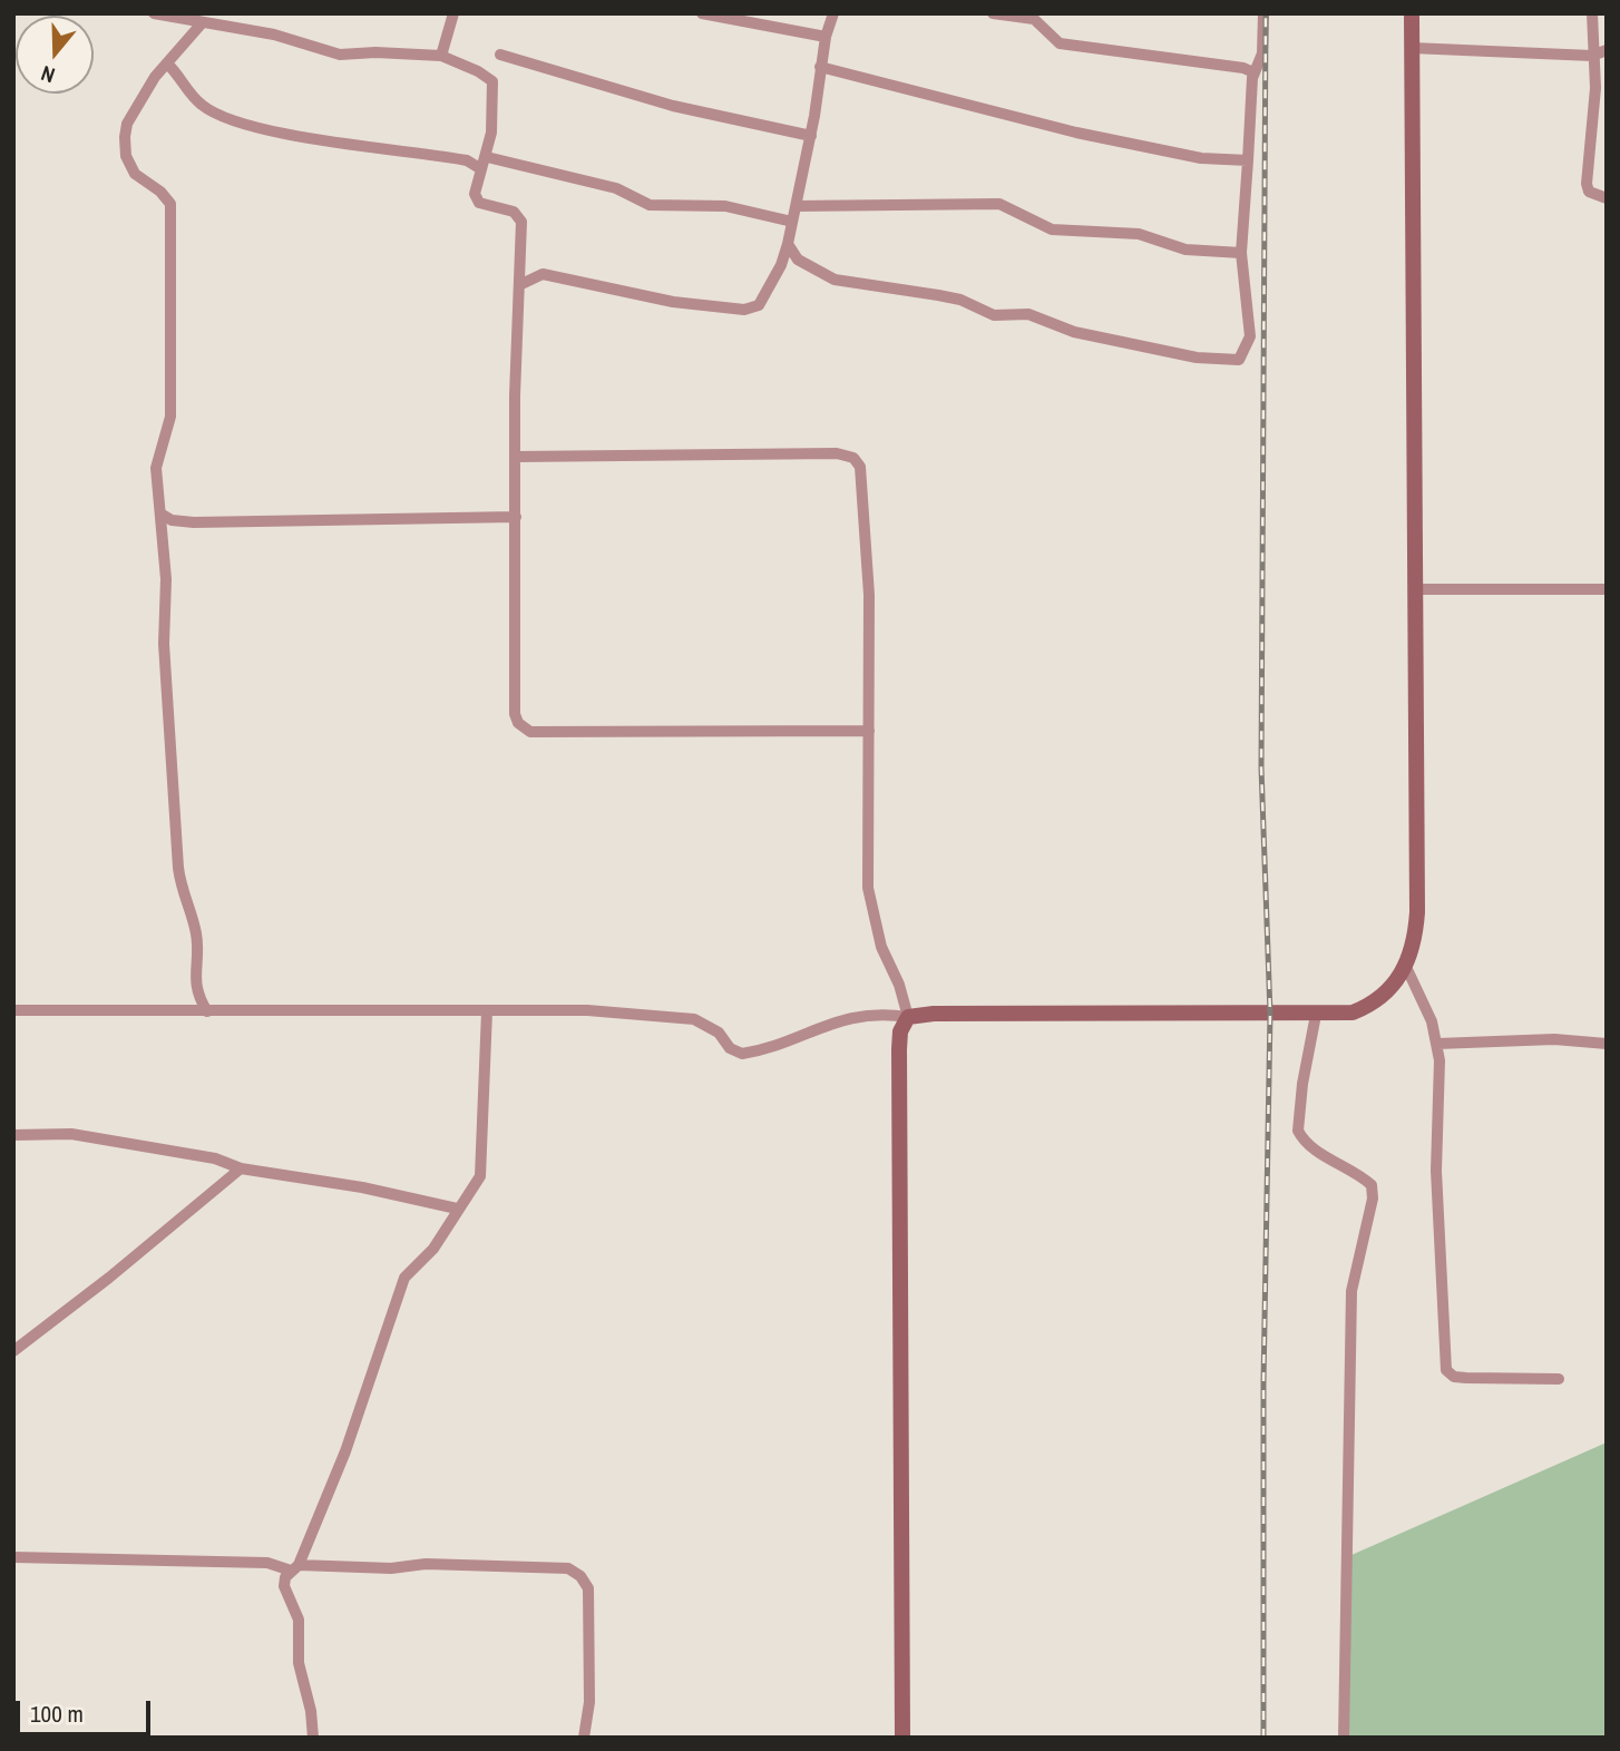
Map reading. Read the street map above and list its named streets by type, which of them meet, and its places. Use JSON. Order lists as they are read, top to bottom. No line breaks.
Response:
{"scale_bar":"100 m","north":"bottom"}
